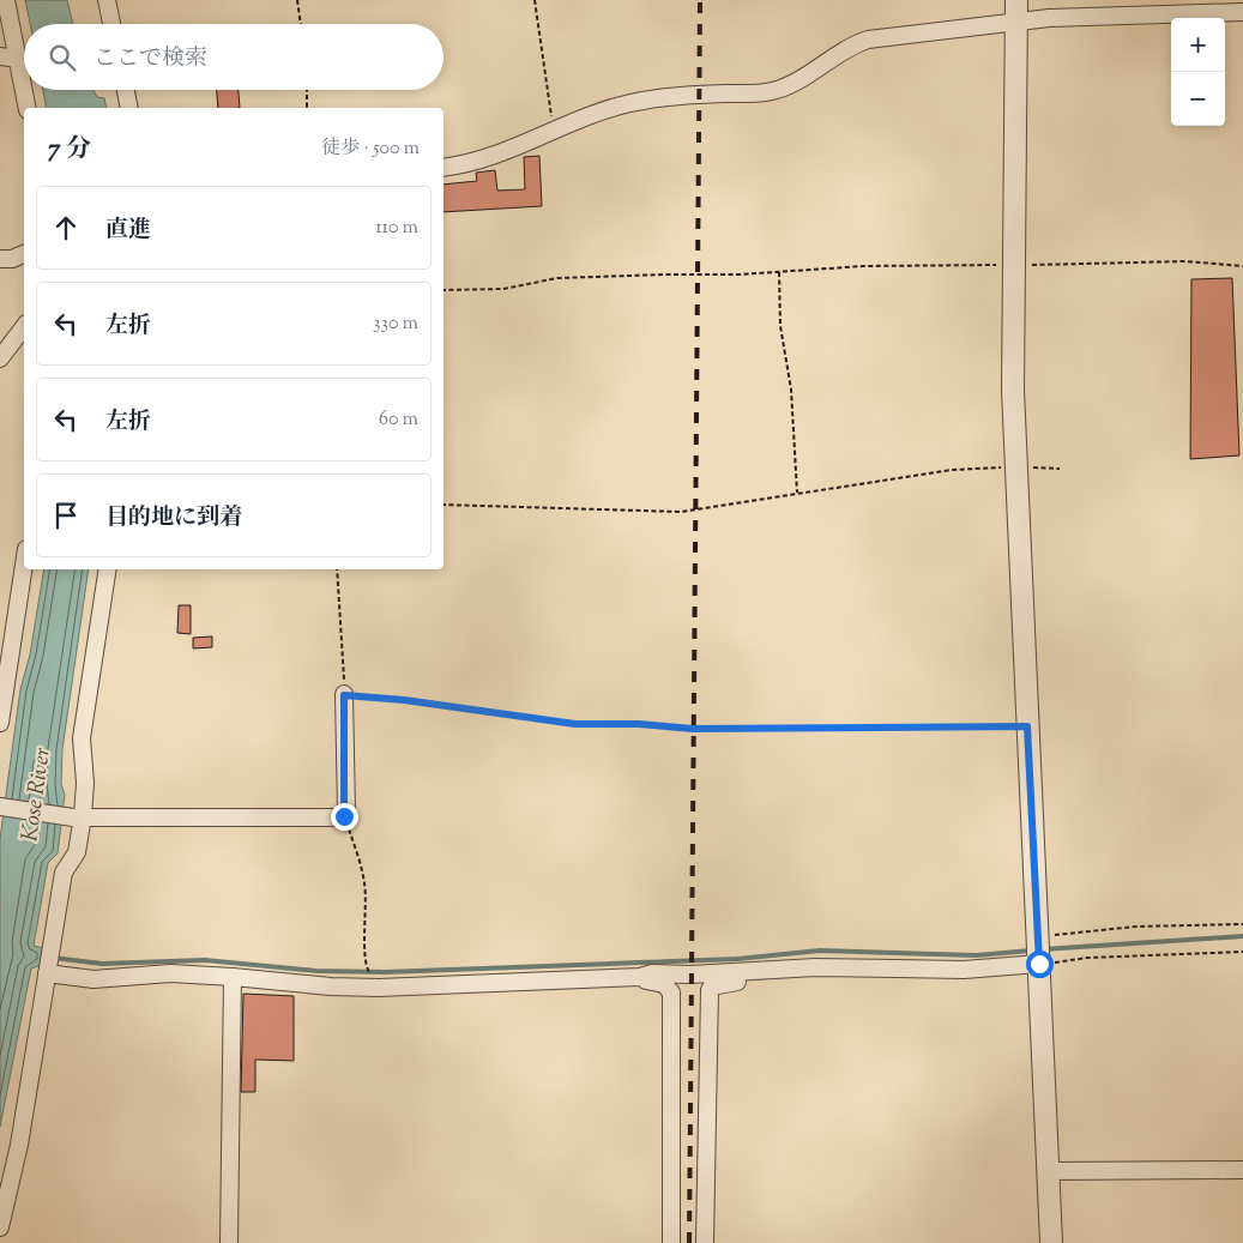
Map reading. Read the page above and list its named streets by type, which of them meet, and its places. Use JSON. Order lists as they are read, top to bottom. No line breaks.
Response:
{"water":["Kose River"],"page":{"map_buttons":["+","−"],"search":"ここで検索","heading":["7 分","徒歩 · 500 m"],"list":[["直進","110 m"],["左折","330 m"],["左折","60 m"],"目的地に到着"]}}
